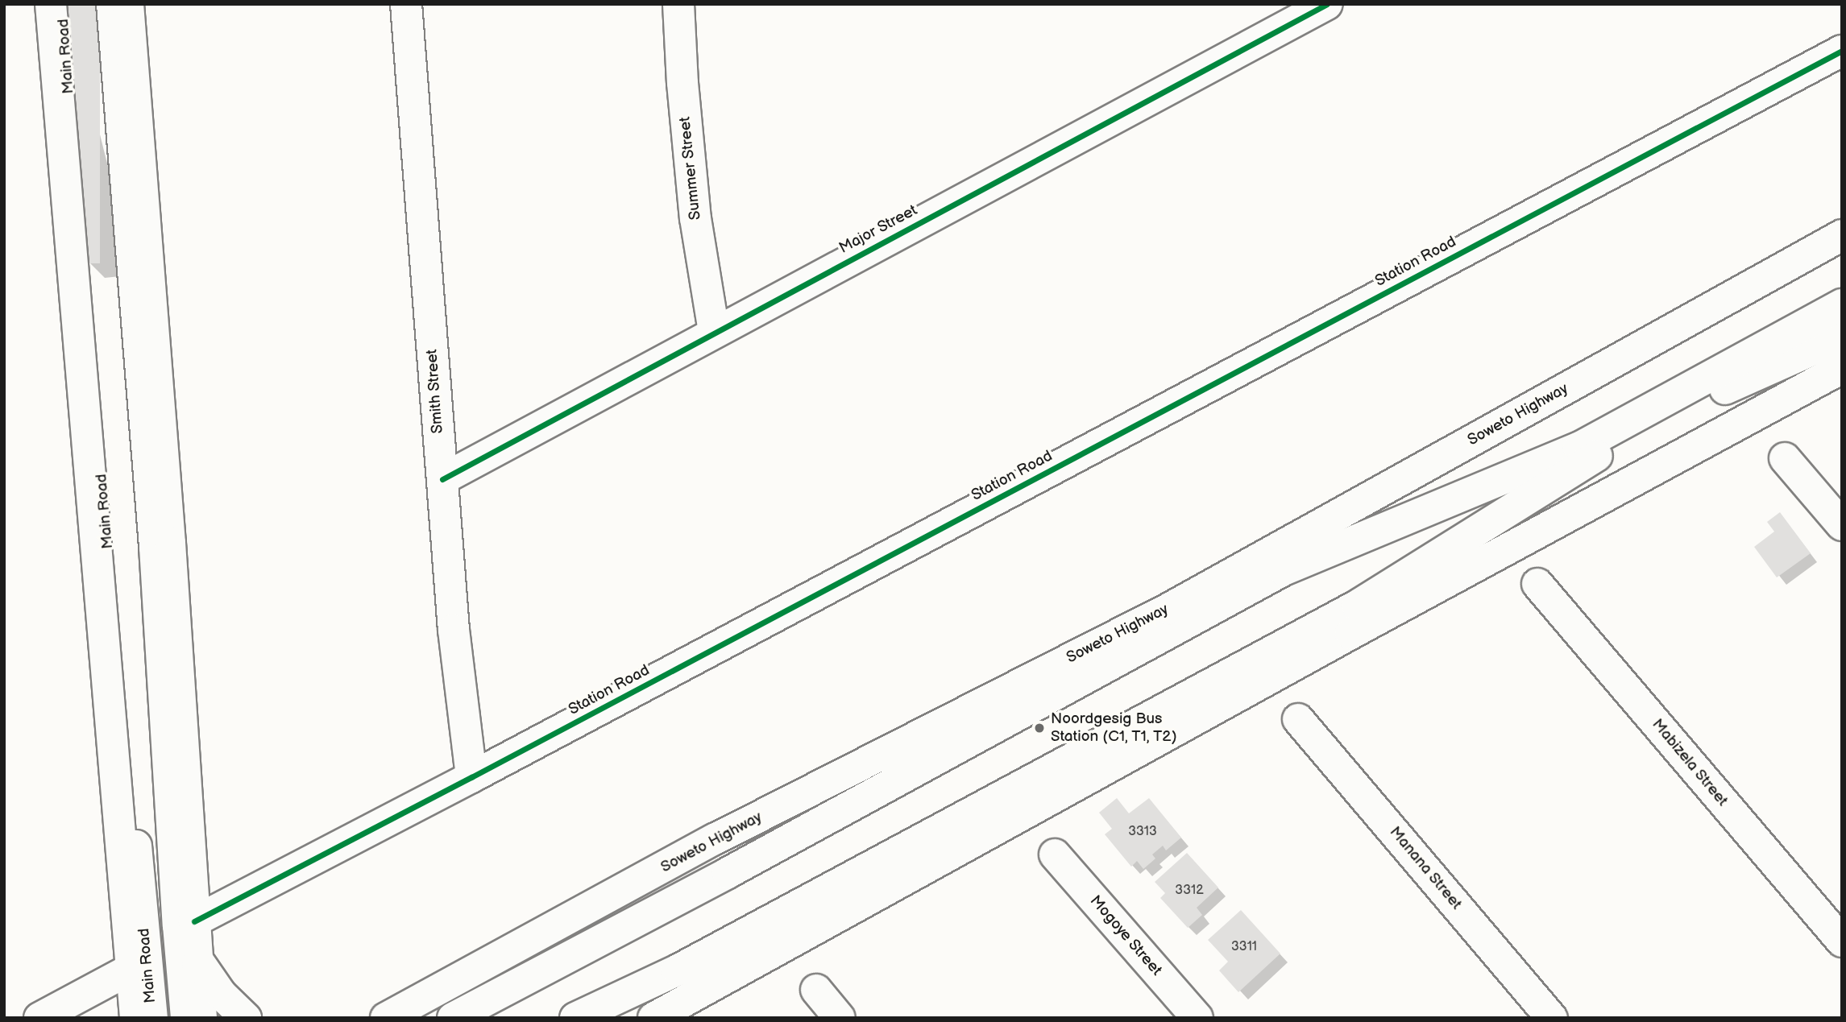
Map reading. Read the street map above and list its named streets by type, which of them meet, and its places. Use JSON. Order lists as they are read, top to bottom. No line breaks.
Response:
{"streets":{"street":["Main Road","Summer Street","Major Street","Station Road","Smith Street","Soweto Highway","Mabizela Street","Manana Street","Mogoye Street"]},"crossings":[["Summer Street","Major Street"],["Major Street","Smith Street"],["Station Road","Smith Street"]],"places":["Noordgesig Bus Station (C1, T1, T2)"],"house_numbers":["3313","3312","3311"]}
